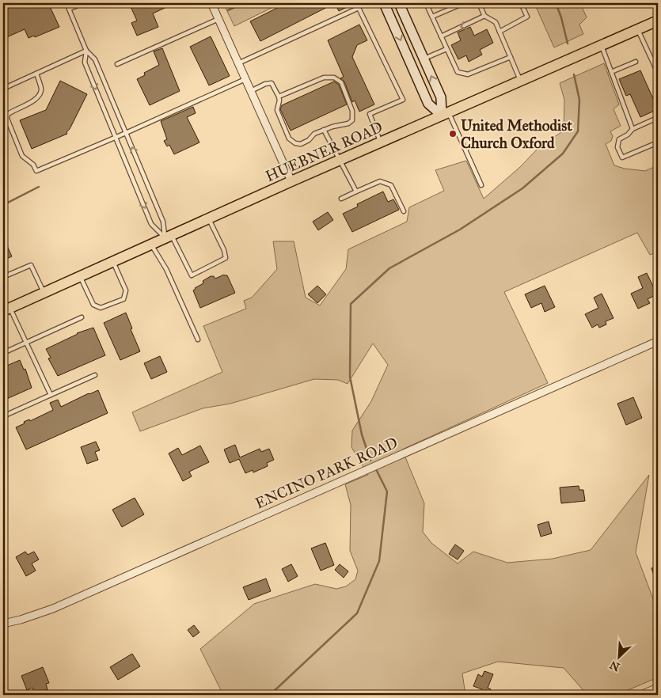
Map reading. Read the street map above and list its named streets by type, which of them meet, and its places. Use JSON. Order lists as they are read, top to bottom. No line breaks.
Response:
{"streets":{"main road":["HUEBNER ROAD"],"street":["ENCINO PARK ROAD"]},"places":["United Methodist Church Oxford"],"north":"bottom left"}
